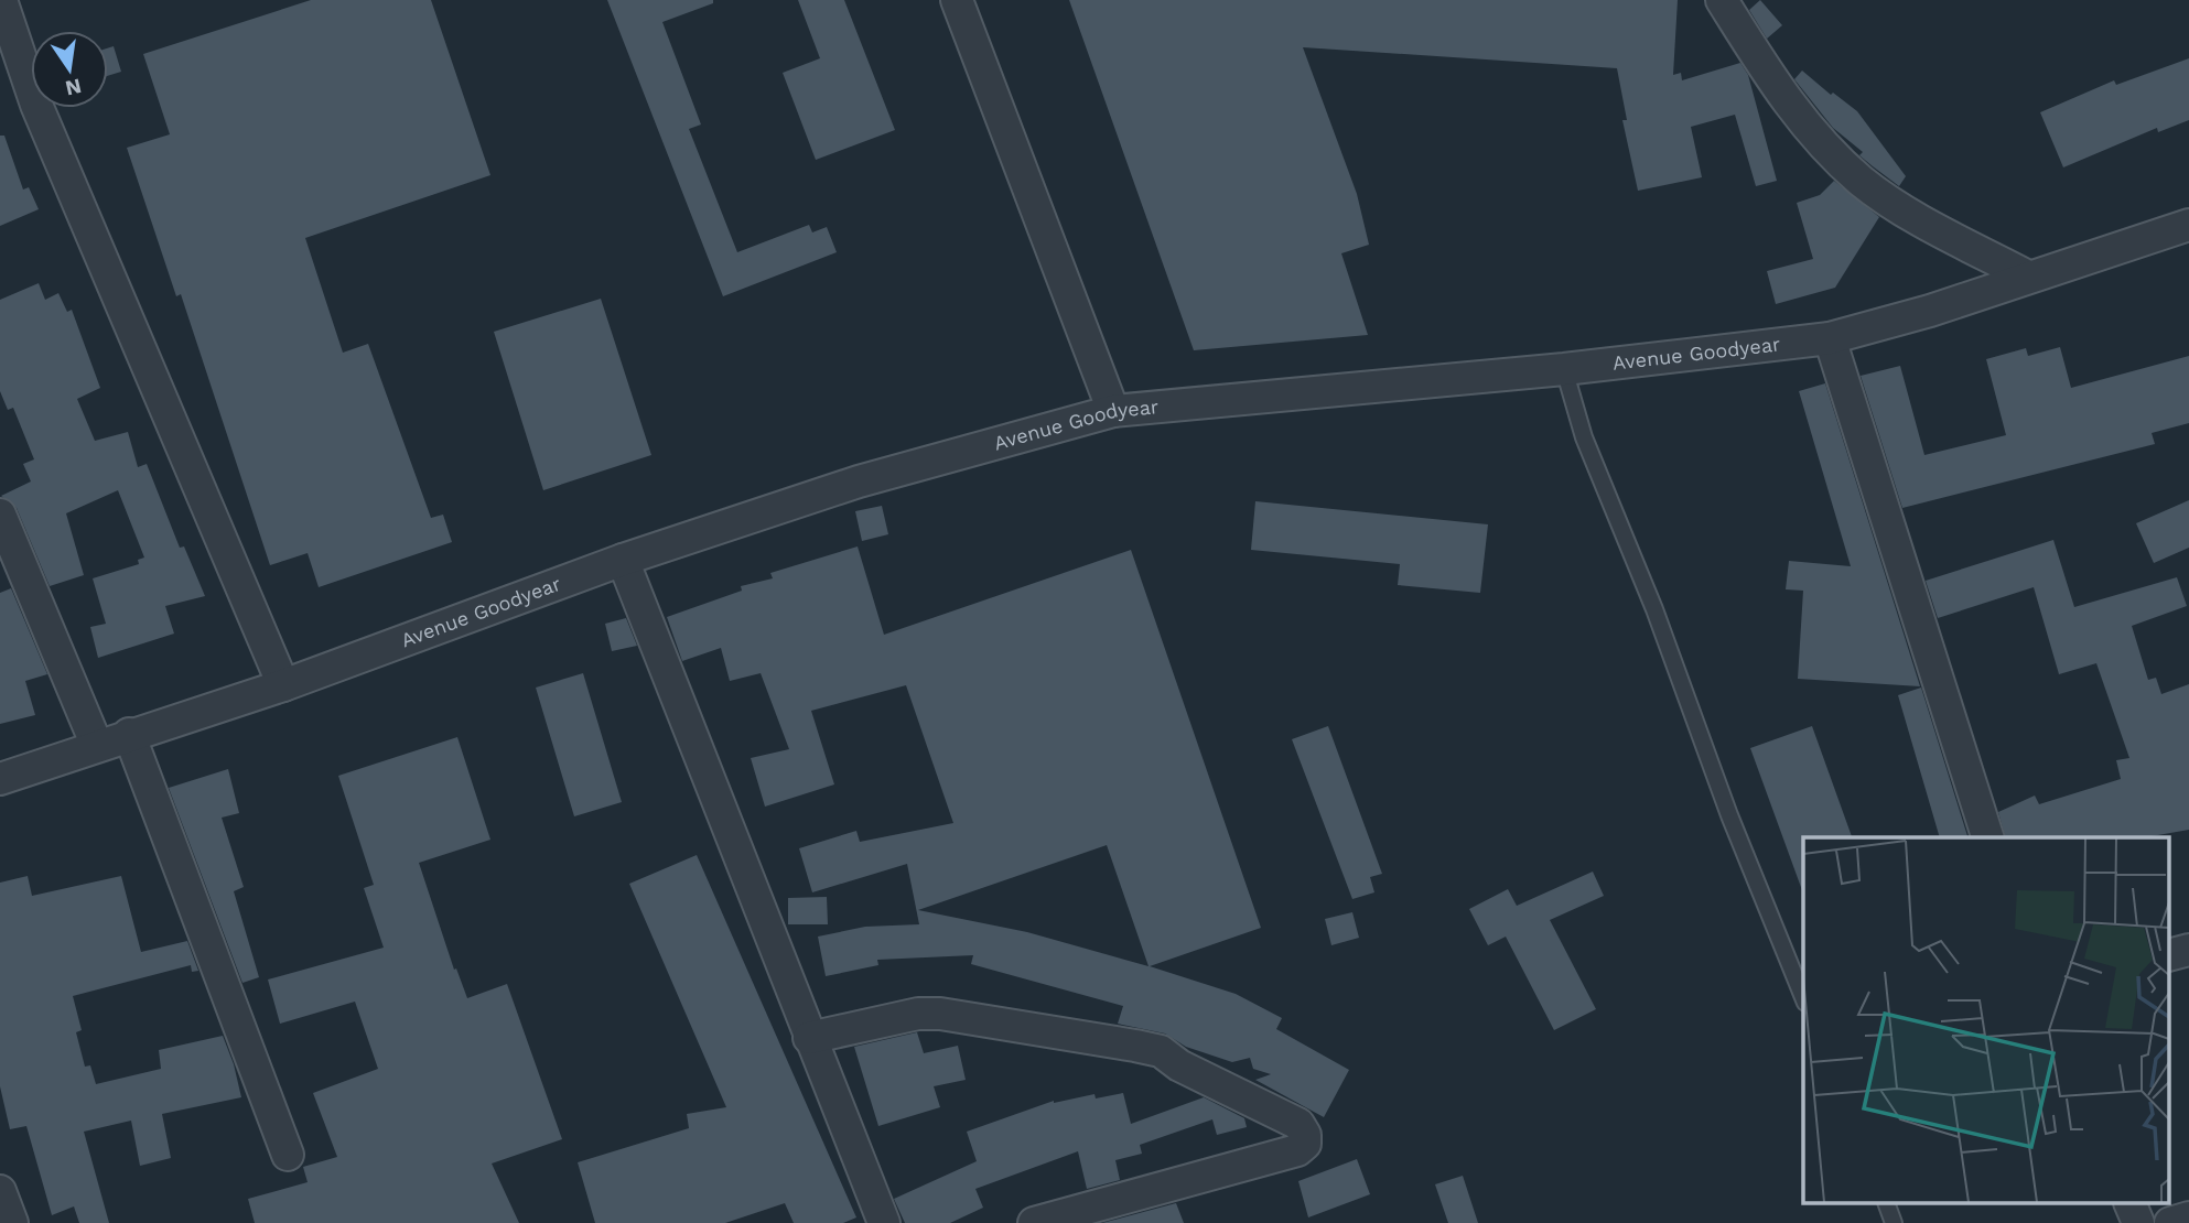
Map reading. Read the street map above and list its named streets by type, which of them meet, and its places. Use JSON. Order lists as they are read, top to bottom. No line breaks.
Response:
{"streets":{"street":["Avenue Goodyear"]},"north":"bottom"}
